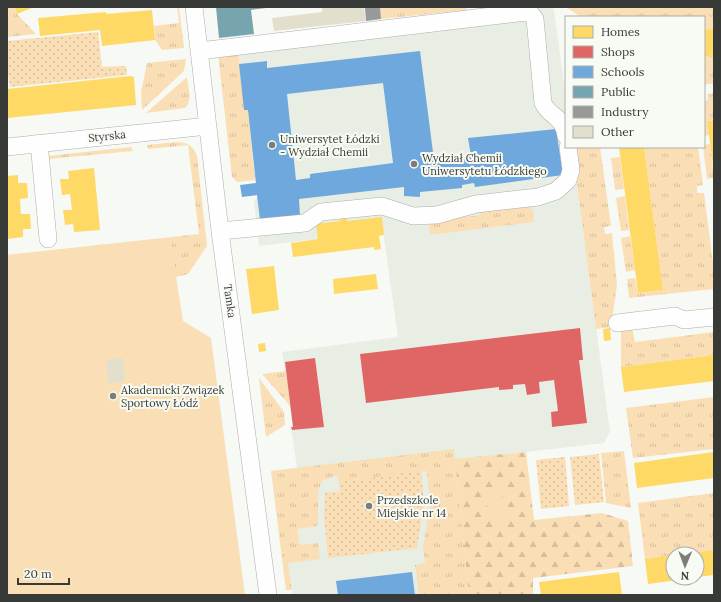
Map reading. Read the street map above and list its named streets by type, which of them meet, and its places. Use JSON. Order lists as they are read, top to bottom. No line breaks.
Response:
{"streets":{"street":["Styrska","Tamka"]},"crossings":[["Styrska","Tamka"]],"places":["Uniwersytet Łódzki - Wydział Chemii","Wydział Chemii Uniwersytetu Łódzkiego","Akademicki Związek Sportowy Łódź","Przedszkole Miejskie nr 14"],"legend":["Homes","Shops","Schools","Public","Industry","Other"],"scale_bar":"20 m","north":"bottom"}
